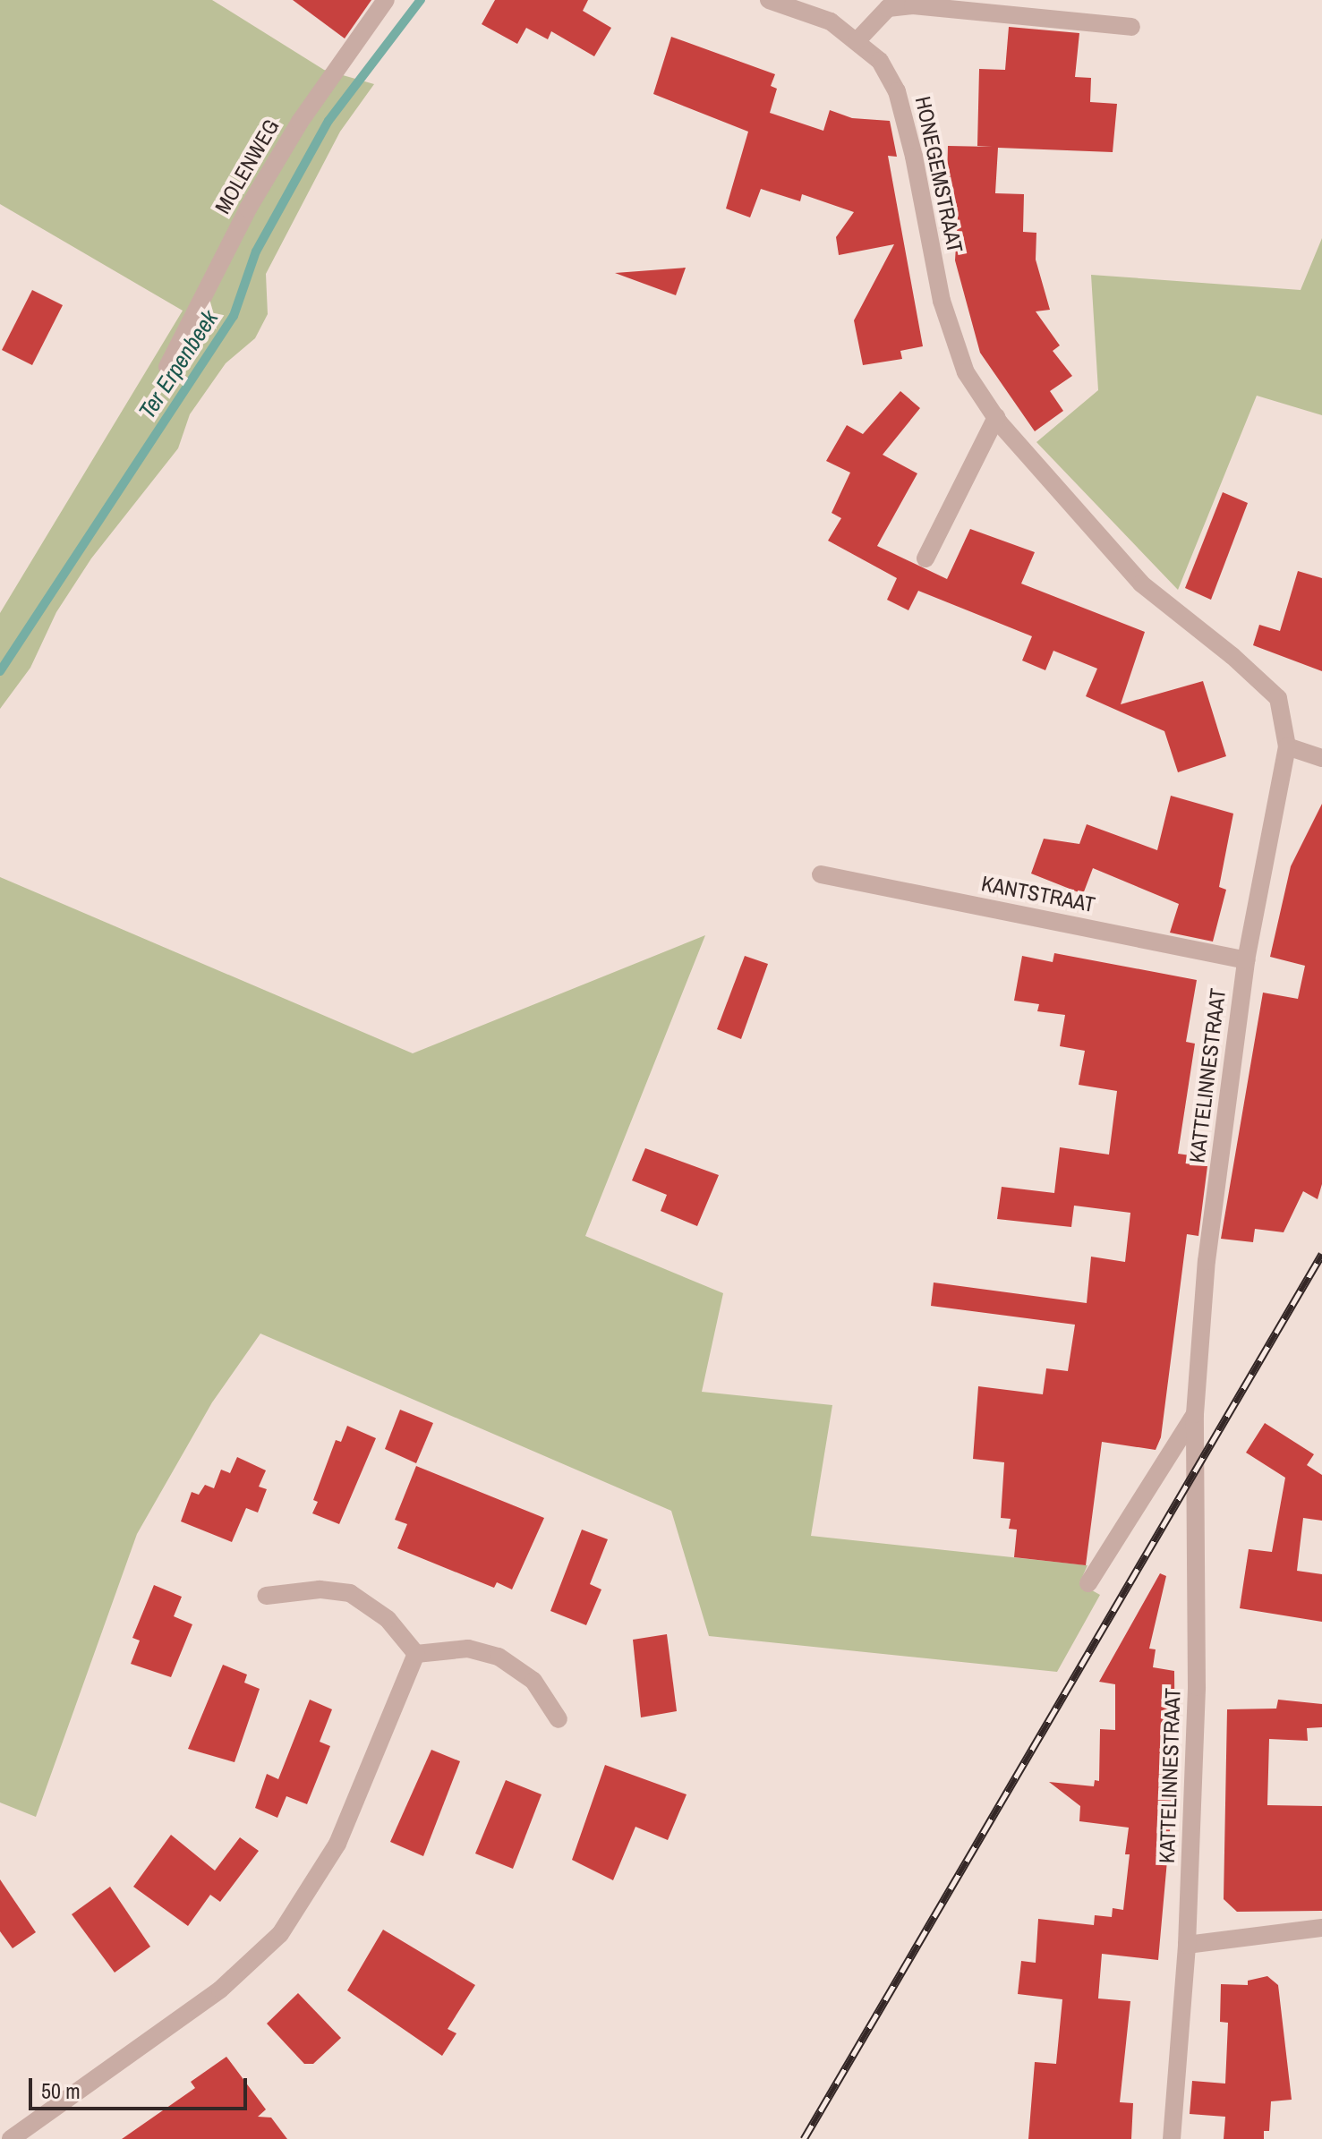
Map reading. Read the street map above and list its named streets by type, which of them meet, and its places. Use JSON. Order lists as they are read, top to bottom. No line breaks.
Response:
{"streets":{"street":["MOLENWEG","HONEGEMSTRAAT","KANTSTRAAT","KATTELINNESTRAAT"]},"crossings":[["HONEGEMSTRAAT","KATTELINNESTRAAT"],["KANTSTRAAT","KATTELINNESTRAAT"]],"water":["Ter Erpenbeek"],"scale_bar":"50 m"}
